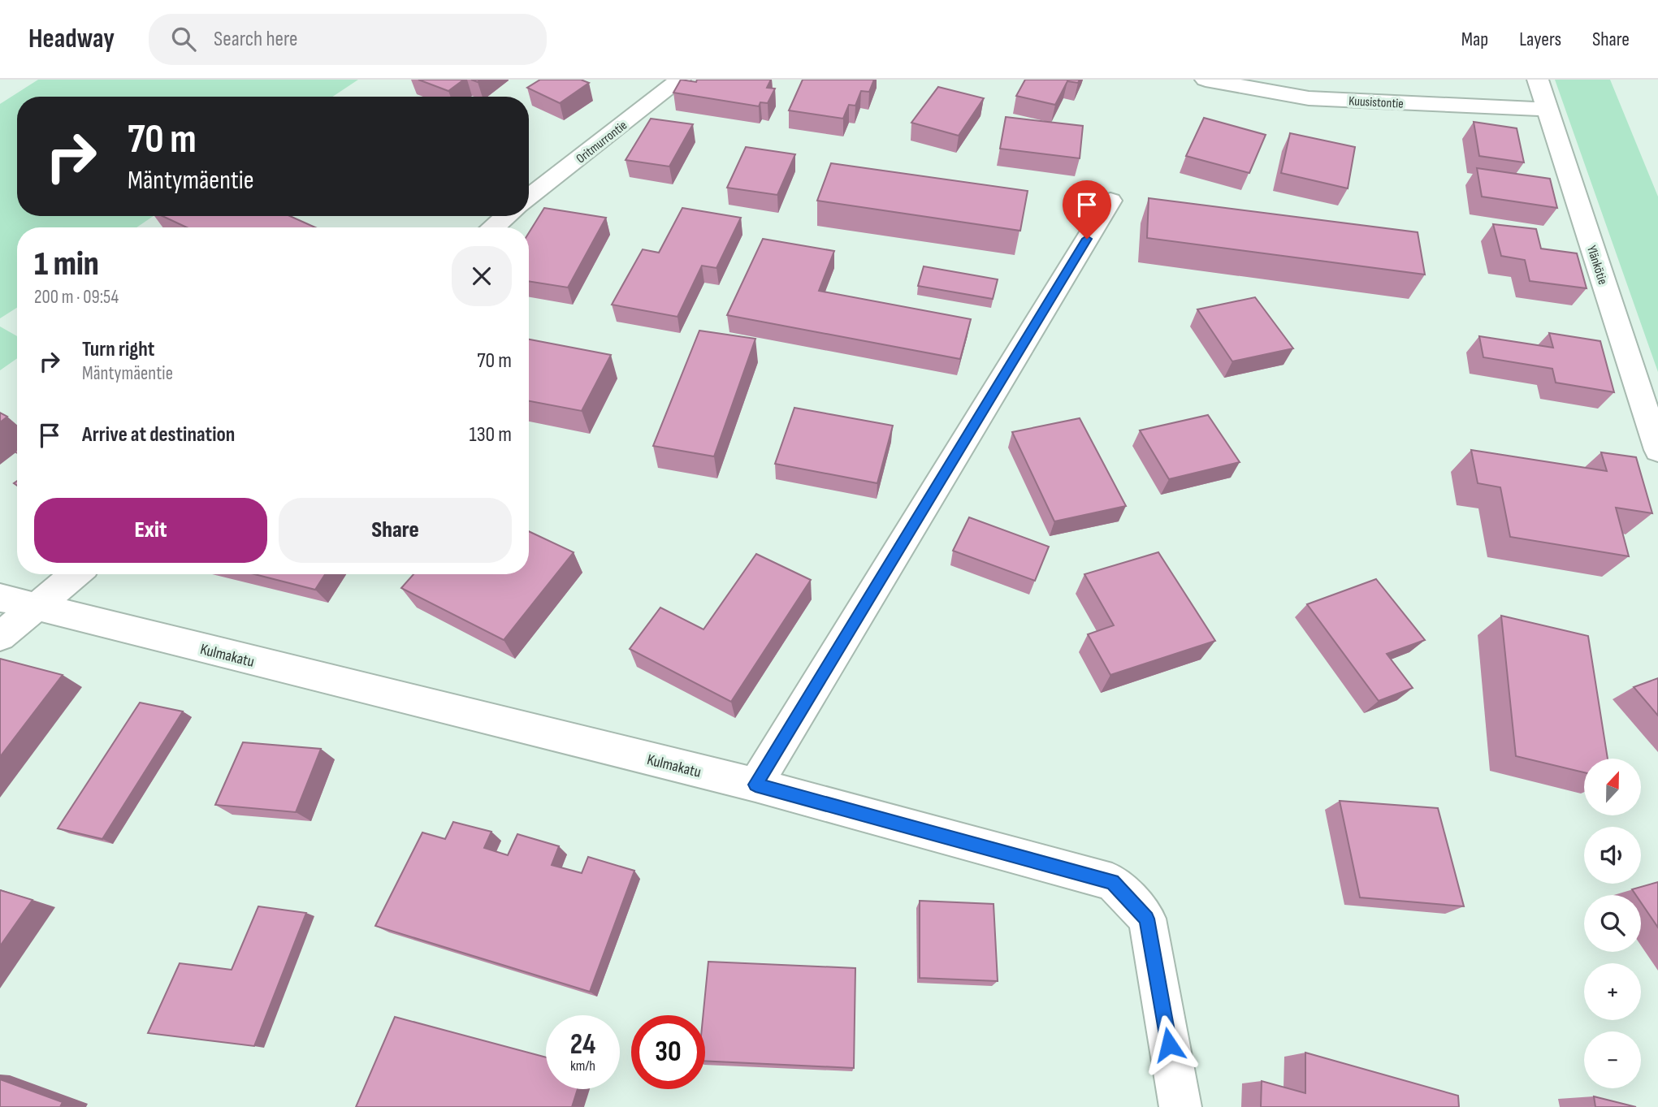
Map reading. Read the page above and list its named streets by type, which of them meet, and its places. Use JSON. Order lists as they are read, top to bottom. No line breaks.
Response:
{"streets":{"street":["Kuusistontie","Oritmurrontie","Ylänkötie","Kulmakatu"]},"crossings":[["Kuusistontie","Ylänkötie"]],"north":"top","page":{"header":"Headway","search":"Search here","nav":["Map","Layers","Share"],"turn":["70 m","Mäntymäentie"],"heading":["1 min","200 m · 09:54"],"list":[{"name":"Turn right","note":"Mäntymäentie","value":"70 m"},{"name":"Arrive at destination","value":"130 m"}],"buttons":["Exit","Share"],"map_buttons":["+","−"],"speed":"24 km/h","limit":"30"}}
